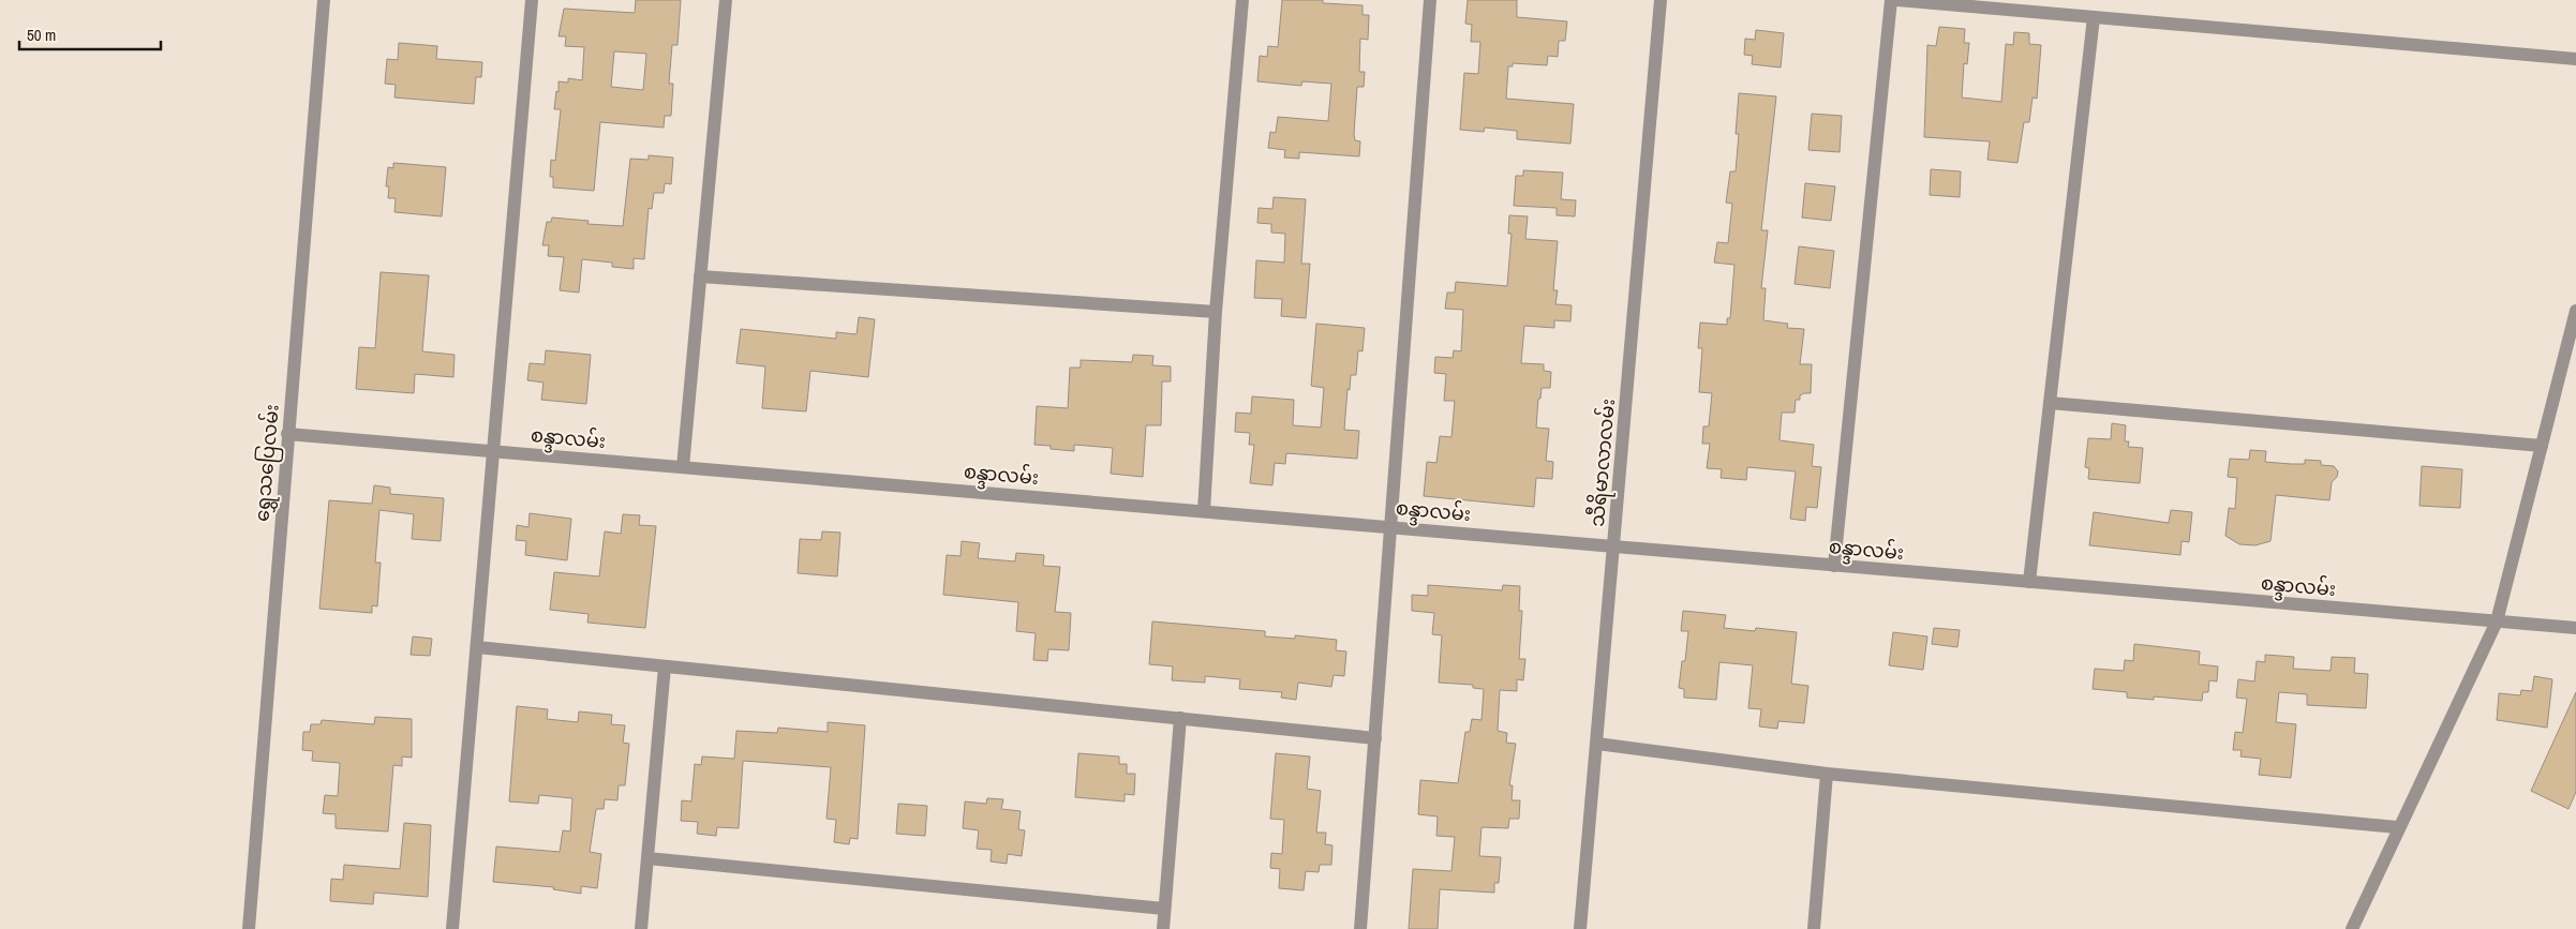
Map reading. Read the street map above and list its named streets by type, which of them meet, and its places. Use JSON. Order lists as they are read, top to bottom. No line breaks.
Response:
{"streets":{"street":["စန္ဒာလမ်း","ရွှေသပြေလမ်း","သီရိမာလာလမ်း"]},"crossings":[["စန္ဒာလမ်း","ရွှေသပြေလမ်း"],["စန္ဒာလမ်း","သီရိမာလာလမ်း"]],"scale_bar":"50 m"}
